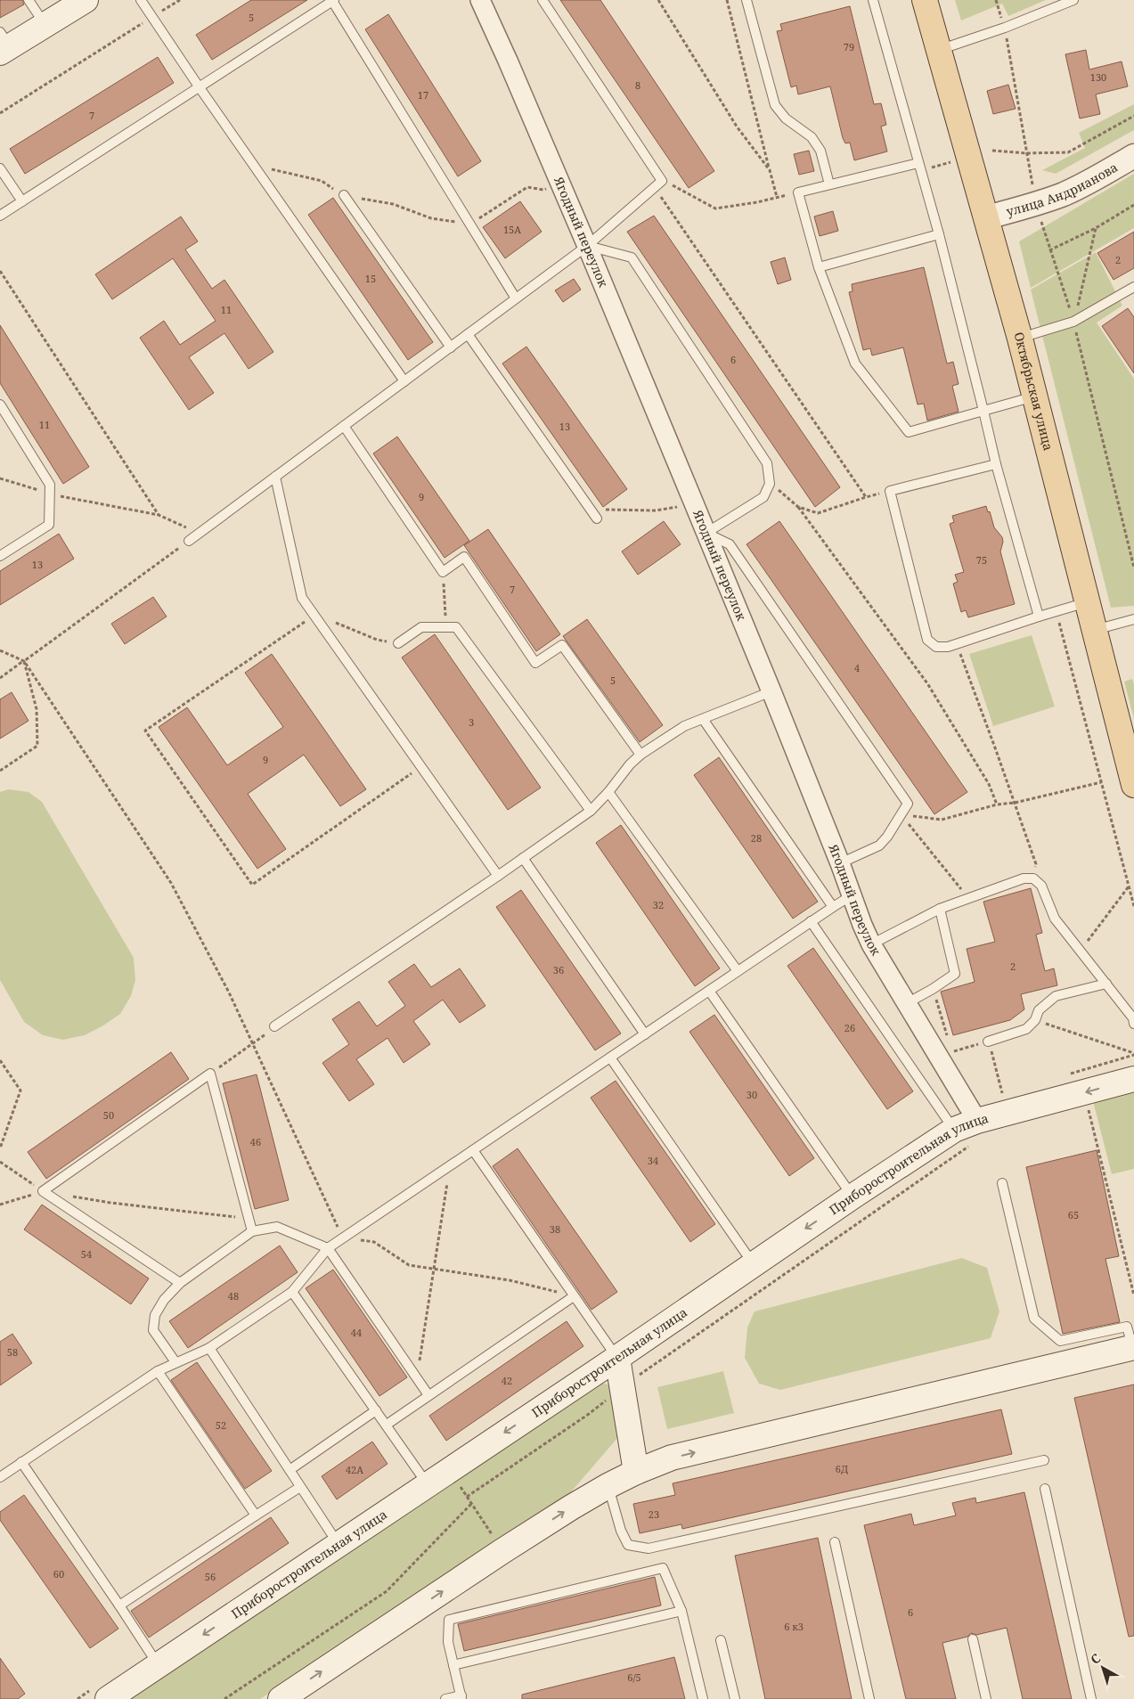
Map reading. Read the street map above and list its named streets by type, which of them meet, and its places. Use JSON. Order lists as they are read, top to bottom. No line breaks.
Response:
{"streets":{"main road":["Октябрьская улица","Приборостроительная улица"],"street":["улица Андрианова","Ягодный переулок"]},"crossings":[["улица Андрианова","Октябрьская улица"],["Ягодный переулок","Приборостроительная улица"]],"house_numbers":["5","79","130","8","17","7","15А","2","15","11","6","11","13","9","75","13","7","4","5","3","9","28","32","2","36","26","30","50","46","34","65","38","54","48","44","58","42","52","6Д","42А","23","60","56","6","6 к3","6/5"],"north":"top left"}
